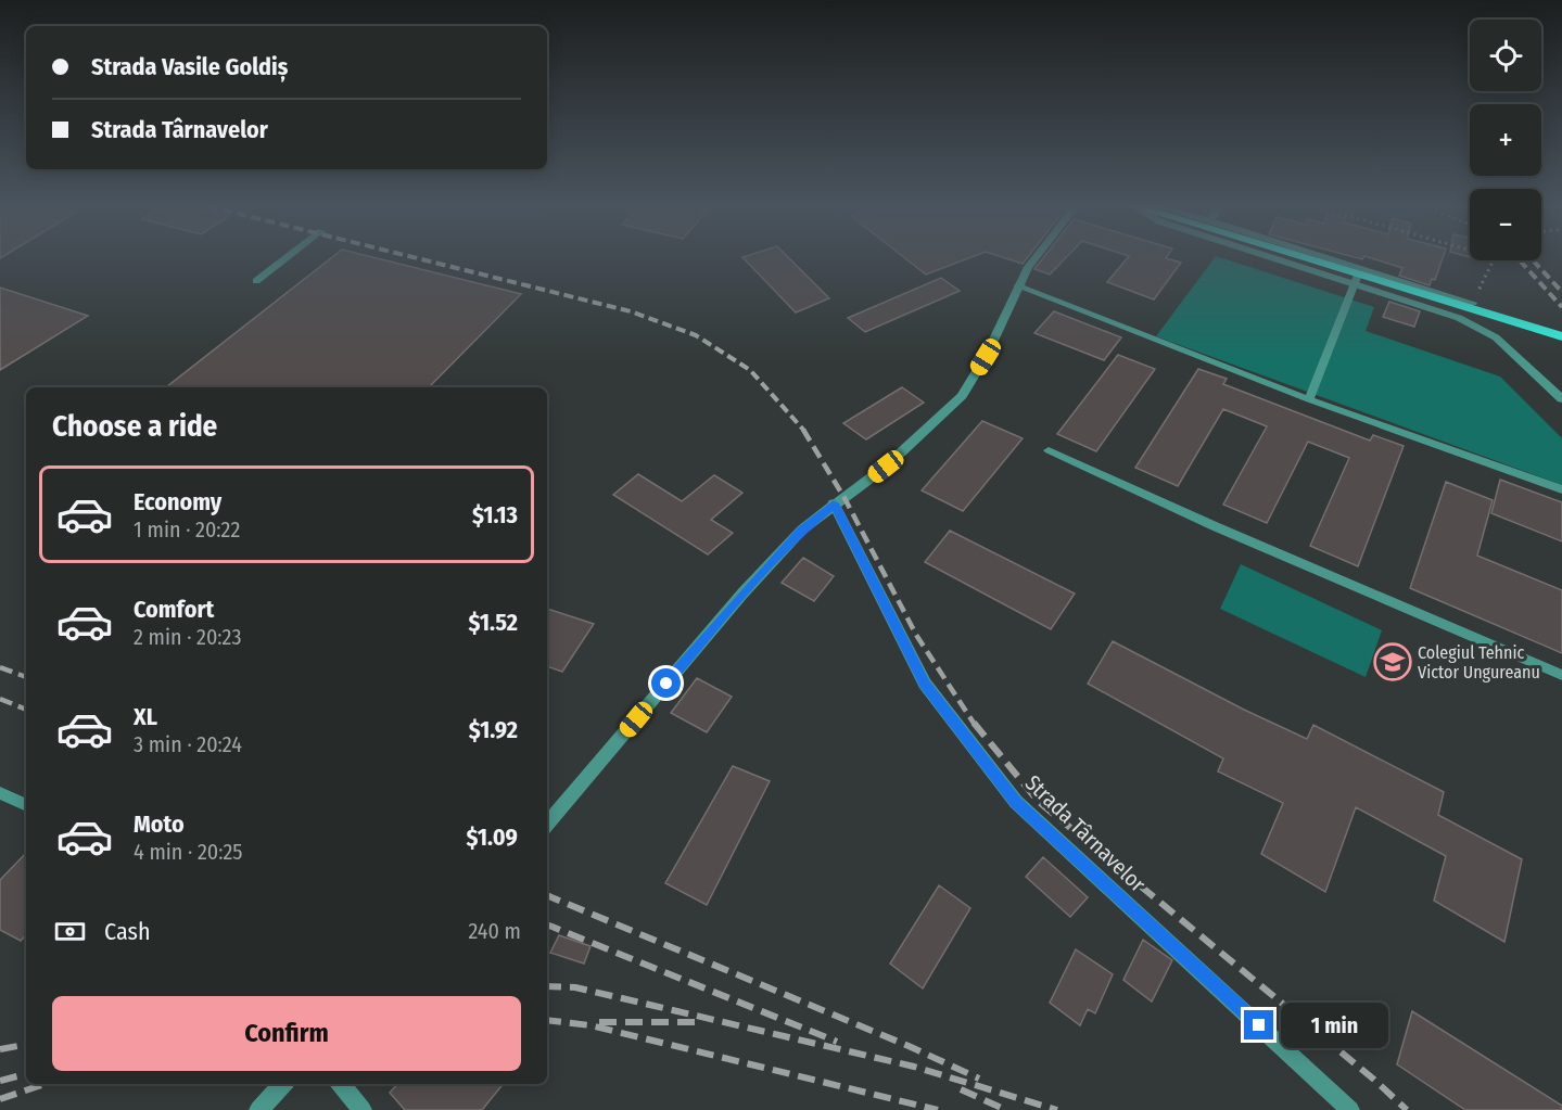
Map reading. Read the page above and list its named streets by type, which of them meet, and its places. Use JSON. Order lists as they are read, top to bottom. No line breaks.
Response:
{"streets":{"street":["Strada Târnavelor"]},"places":{"school or university":["Colegiul Tehnic Victor Ungureanu"]},"page":{"map_buttons":["+","−"],"banner":["Strada Vasile Goldiș","Strada Târnavelor"],"heading":"Choose a ride","list":[{"name":"Economy","note":"1 min · 20:22","value":"$1.13"},{"name":"Comfort","note":"2 min · 20:23","value":"$1.52"},{"name":"XL","note":"3 min · 20:24","value":"$1.92"},{"name":"Moto","note":"4 min · 20:25","value":"$1.09"}],"pay":["Cash","240 m"],"buttons":"Confirm","bubble":"1 min"}}
